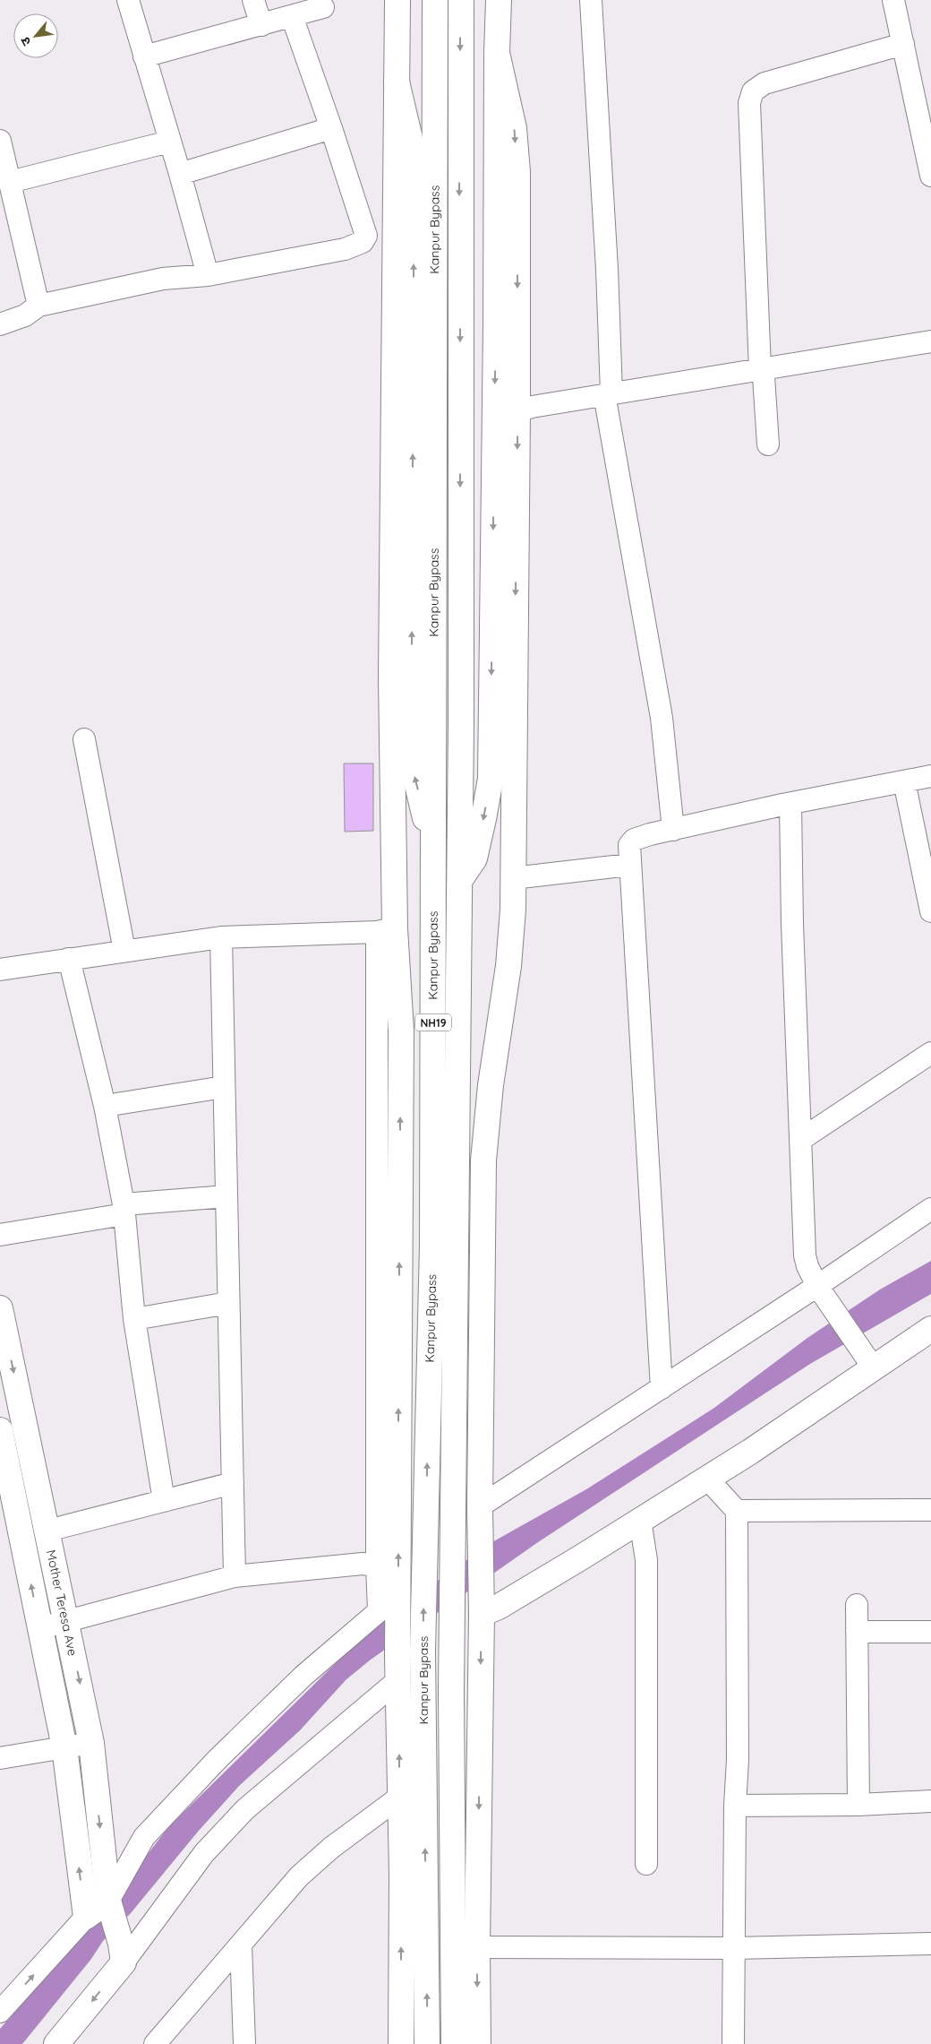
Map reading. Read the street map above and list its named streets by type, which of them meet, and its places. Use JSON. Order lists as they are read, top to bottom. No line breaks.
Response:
{"streets":{"main road":["Kanpur Bypass","NH19","Mother Teresa Ave"]},"north":"bottom left"}
